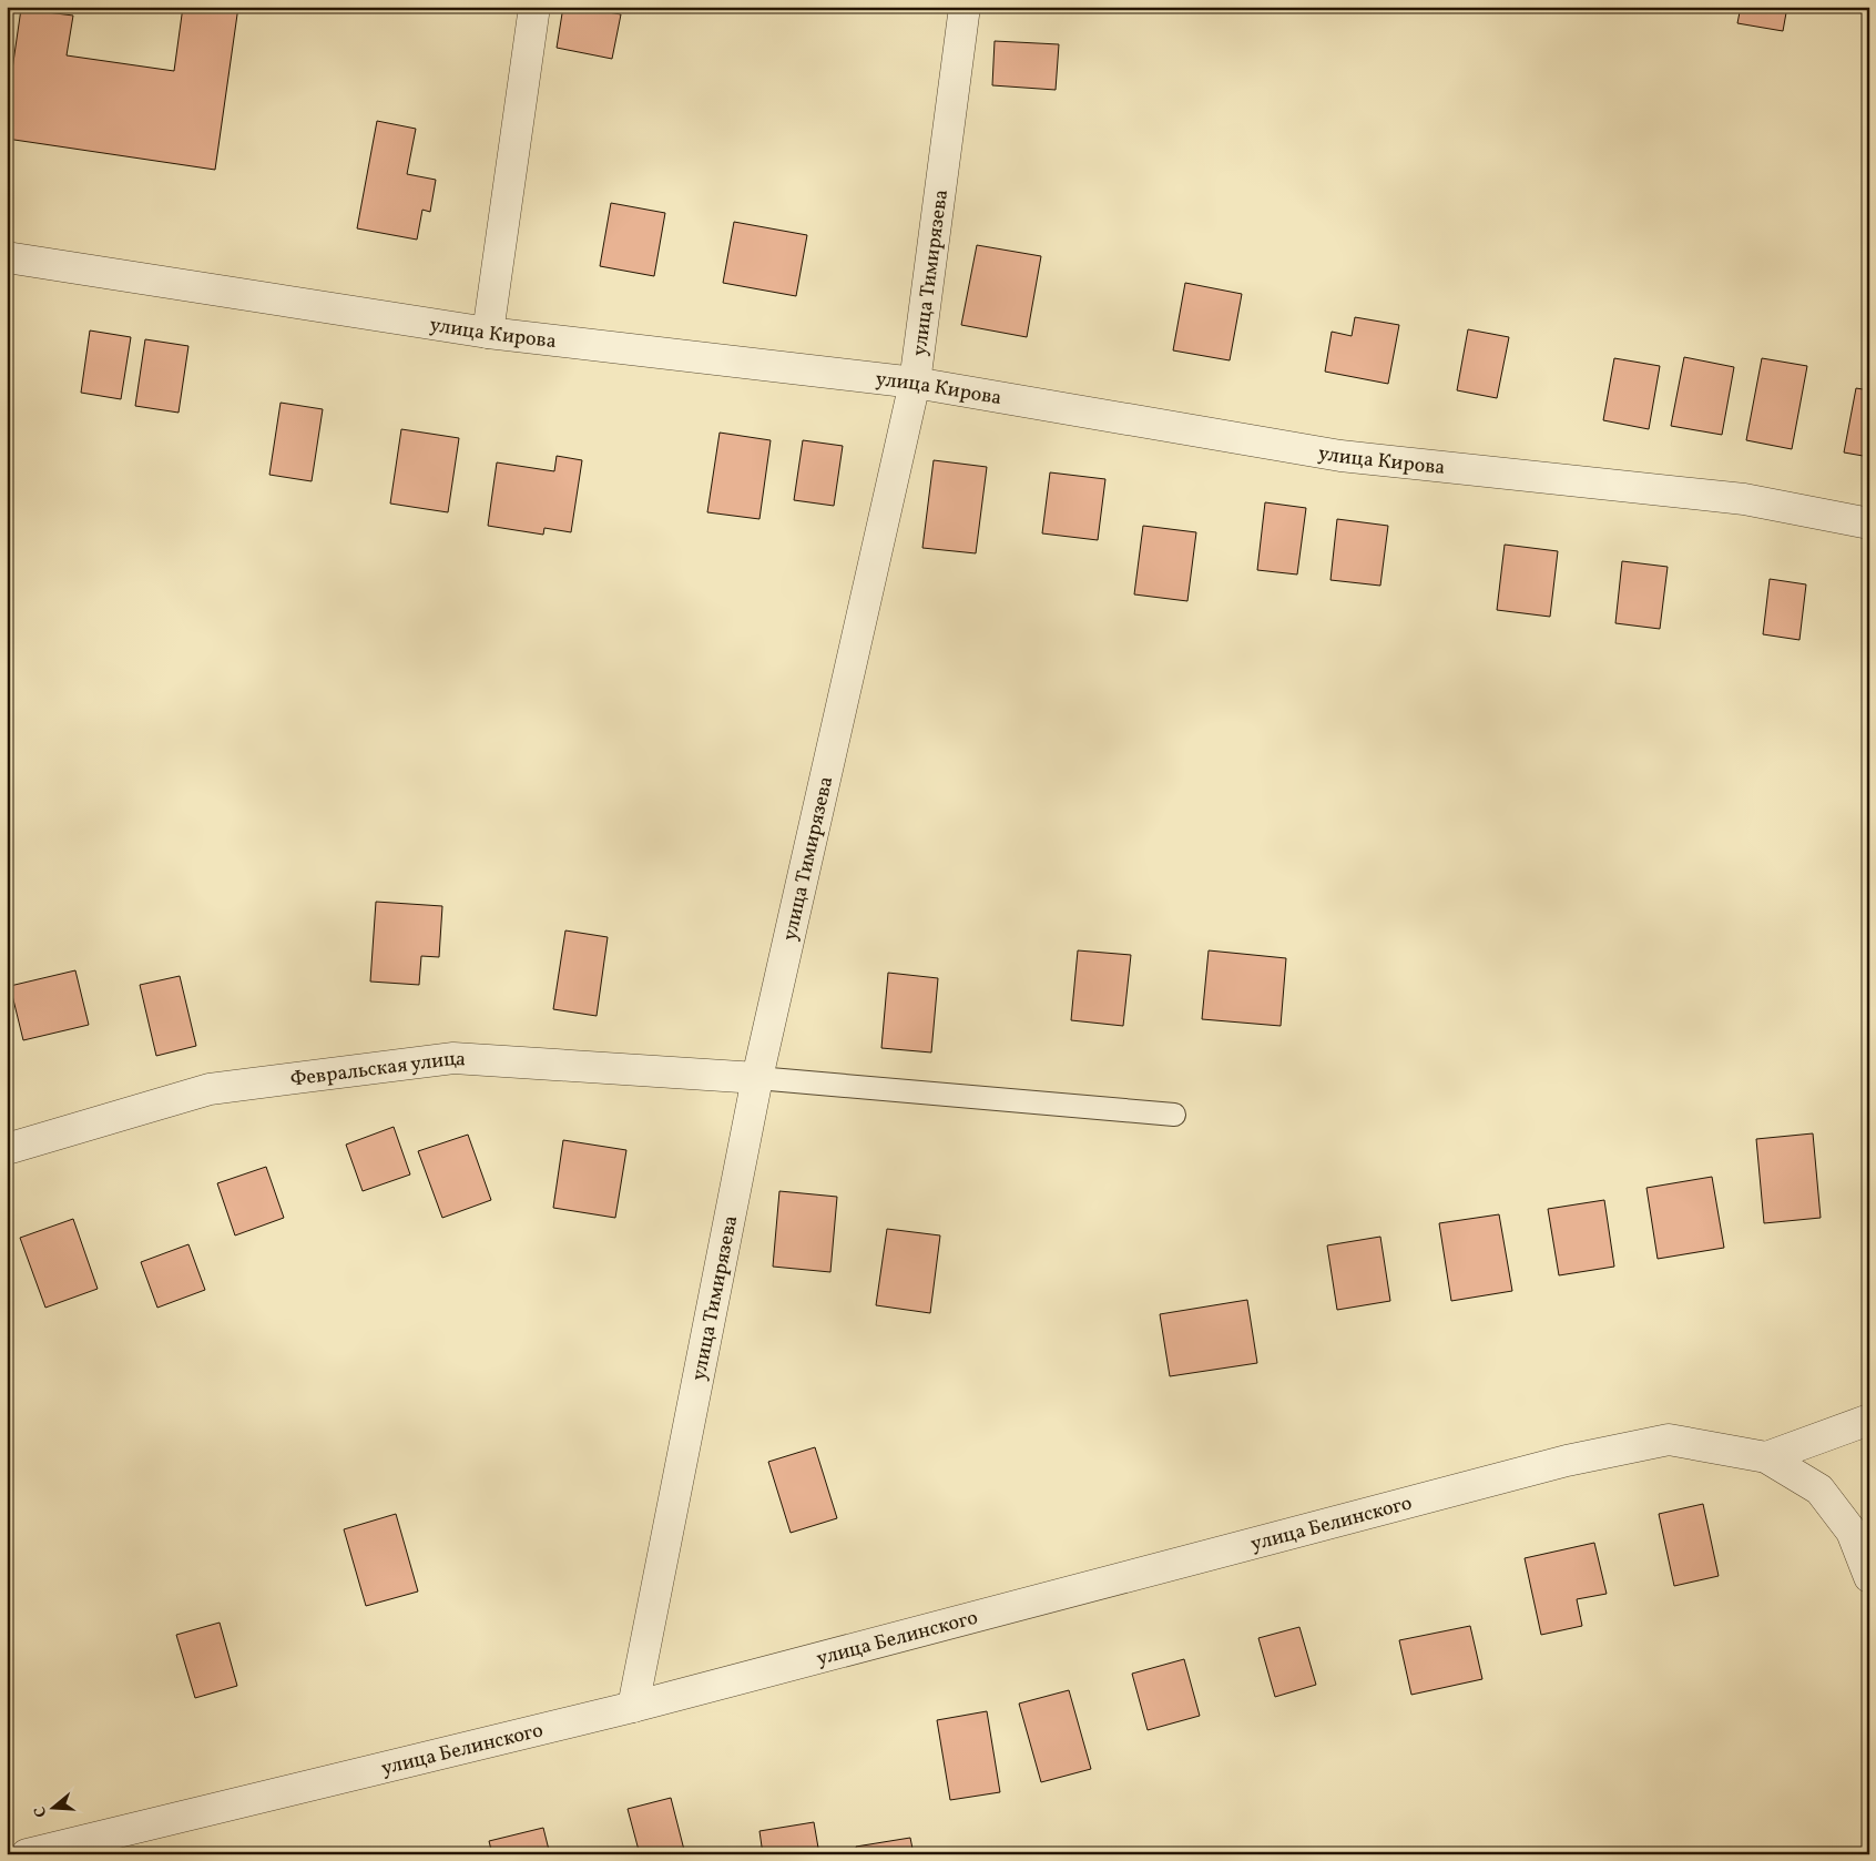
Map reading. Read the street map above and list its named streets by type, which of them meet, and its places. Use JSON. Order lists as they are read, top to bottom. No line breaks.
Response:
{"streets":{"street":["улица Тимирязева","улица Кирова","Февральская улица","улица Белинского"]},"crossings":[["улица Тимирязева","улица Кирова"],["улица Тимирязева","Февральская улица"],["улица Тимирязева","улица Белинского"]],"north":"left"}
